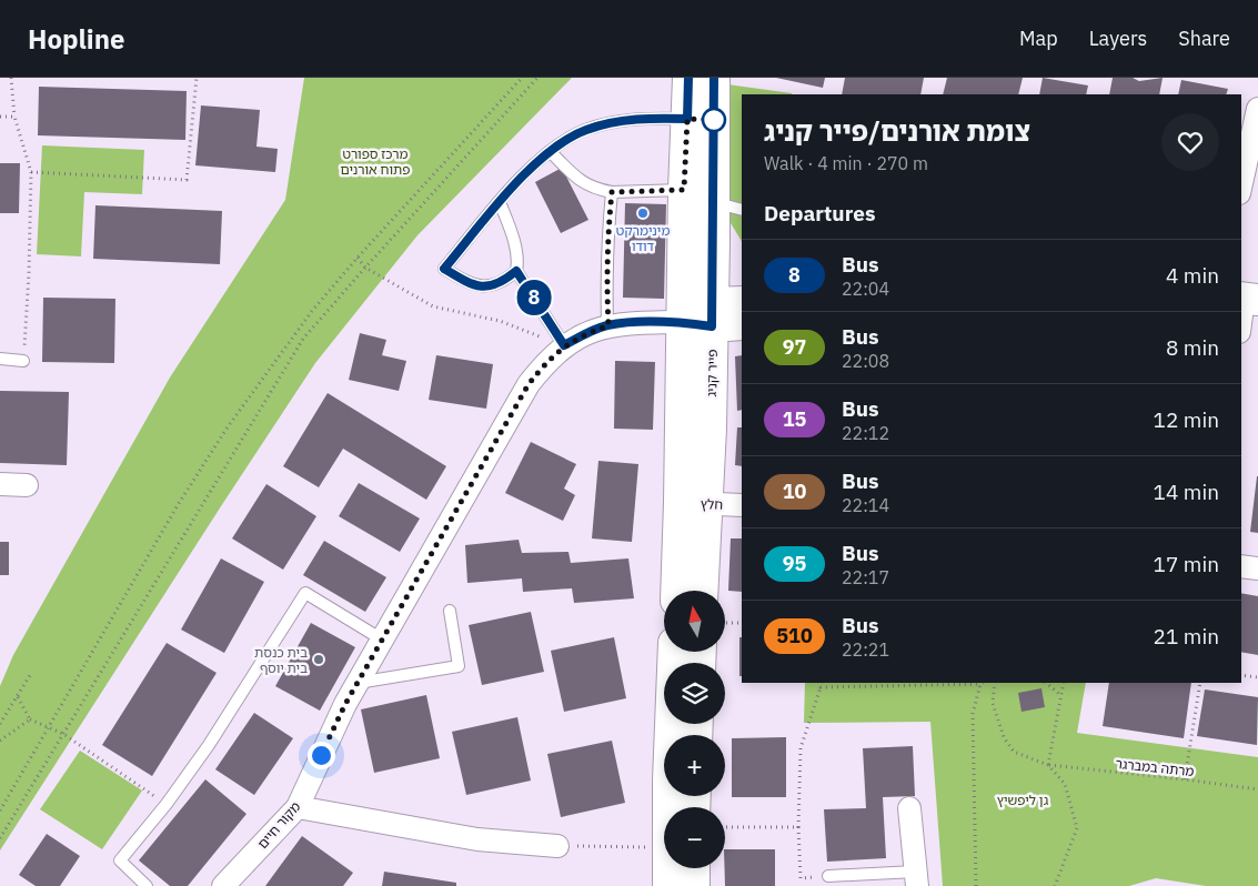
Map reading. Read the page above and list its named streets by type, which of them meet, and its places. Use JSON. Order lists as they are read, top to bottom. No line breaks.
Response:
{"streets":{"street":["פייר קניג","חלץ","מקור חיים"],"path":["מרתה במברגר"]},"crossings":[["פייר קניג","חלץ"],["פייר קניג","מקור חיים"]],"parks":["מרכז ספורט פתוח אורנים","גן ליפשיץ"],"places":["מינימרקט דודו","בית כנסת בית יוסף"],"lines":["bus line 8"],"north":"top","page":{"header":"Hopline","nav":["Map","Layers","Share"],"on_map":"8","heading":[["צומת אורנים/פייר קניג","Walk · 4 min · 270 m"],"Departures"],"list":[{"mark":"8","name":"Bus","note":"22:04","value":"4 min"},{"mark":"97","name":"Bus","note":"22:08","value":"8 min"},{"mark":"15","name":"Bus","note":"22:12","value":"12 min"},{"mark":"10","name":"Bus","note":"22:14","value":"14 min"},{"mark":"95","name":"Bus","note":"22:17","value":"17 min"},{"mark":"510","name":"Bus","note":"22:21","value":"21 min"}],"map_buttons":["+","−"]}}
